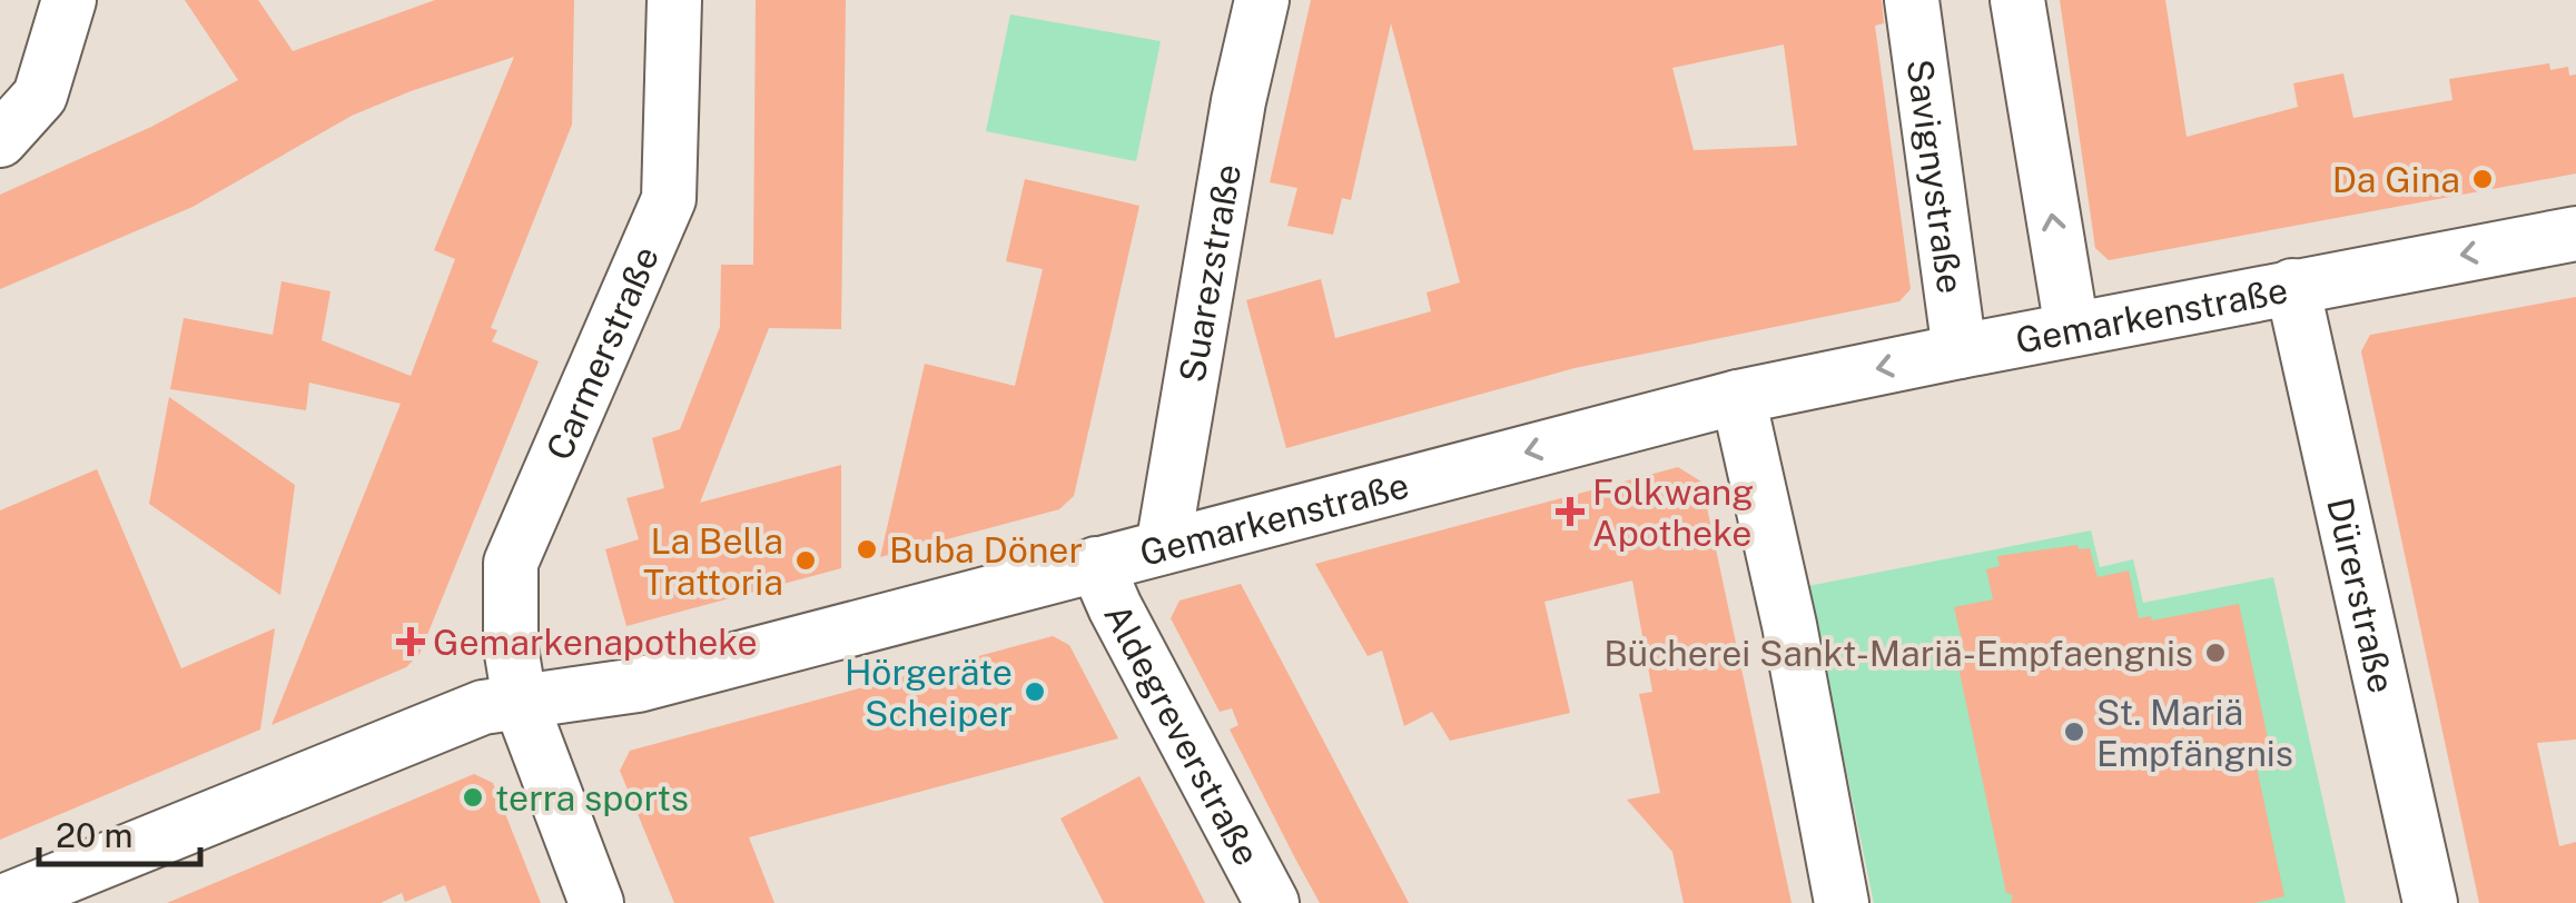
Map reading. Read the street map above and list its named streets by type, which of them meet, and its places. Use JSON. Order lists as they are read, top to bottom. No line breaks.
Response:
{"streets":{"street":["Savignystraße","Suarezstraße","Gemarkenstraße","Carmerstraße","Dürerstraße","Aldegreverstraße"]},"crossings":[["Savignystraße","Gemarkenstraße"],["Suarezstraße","Gemarkenstraße"],["Gemarkenstraße","Carmerstraße"],["Gemarkenstraße","Dürerstraße"],["Gemarkenstraße","Aldegreverstraße"]],"one_way":["Gemarkenstraße"],"places":{"other":["Da Gina","Buba Döner","La Bella Trattoria","Bücherei Sankt-Mariä-Empfaengnis","Hörgeräte Scheiper","St. Mariä Empfängnis","terra sports"],"health":["Folkwang Apotheke","Gemarkenapotheke"]},"scale_bar":"20 m"}
